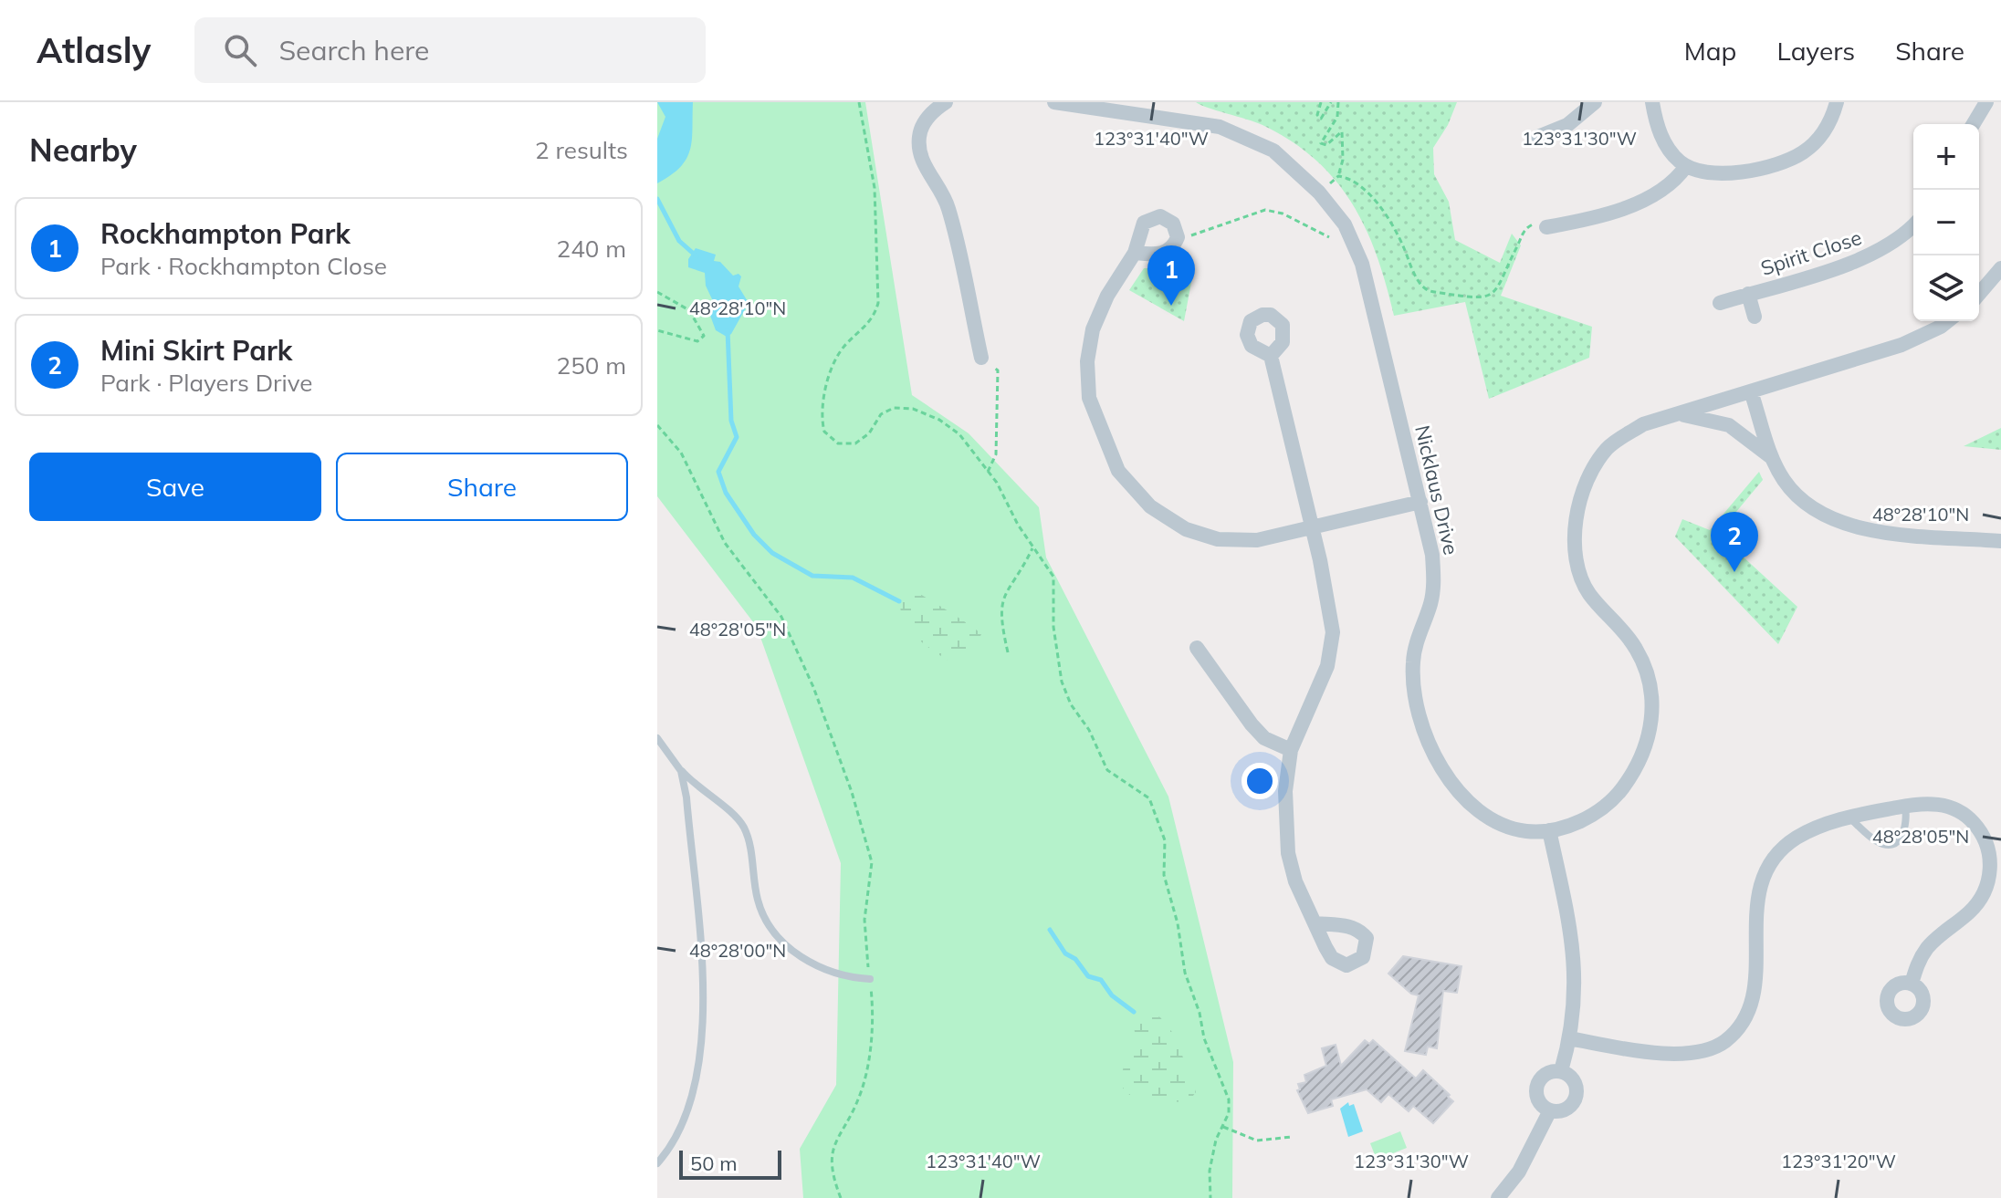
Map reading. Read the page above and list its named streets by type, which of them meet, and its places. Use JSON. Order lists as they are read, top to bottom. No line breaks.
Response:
{"streets":{"street":["Spirit Close","Nicklaus Drive"]},"scale_bar":"50 m","page":{"header":"Atlasly","search":"Search here","nav":["Map","Layers","Share"],"heading":["Nearby","2 results"],"map_buttons":["+","−"],"list":[{"mark":"1","name":"Rockhampton Park","note":"Park · Rockhampton Close","value":"240 m"},{"mark":"2","name":"Mini Skirt Park","note":"Park · Players Drive","value":"250 m"}],"pins":["1","2"],"buttons":["Save","Share"],"scale":"50 m"},"coordinates":["123°31'40\"W","123°31'30\"W","48°28'10\"N","48°28'05\"N","48°28'00\"N","123°31'20\"W"]}
